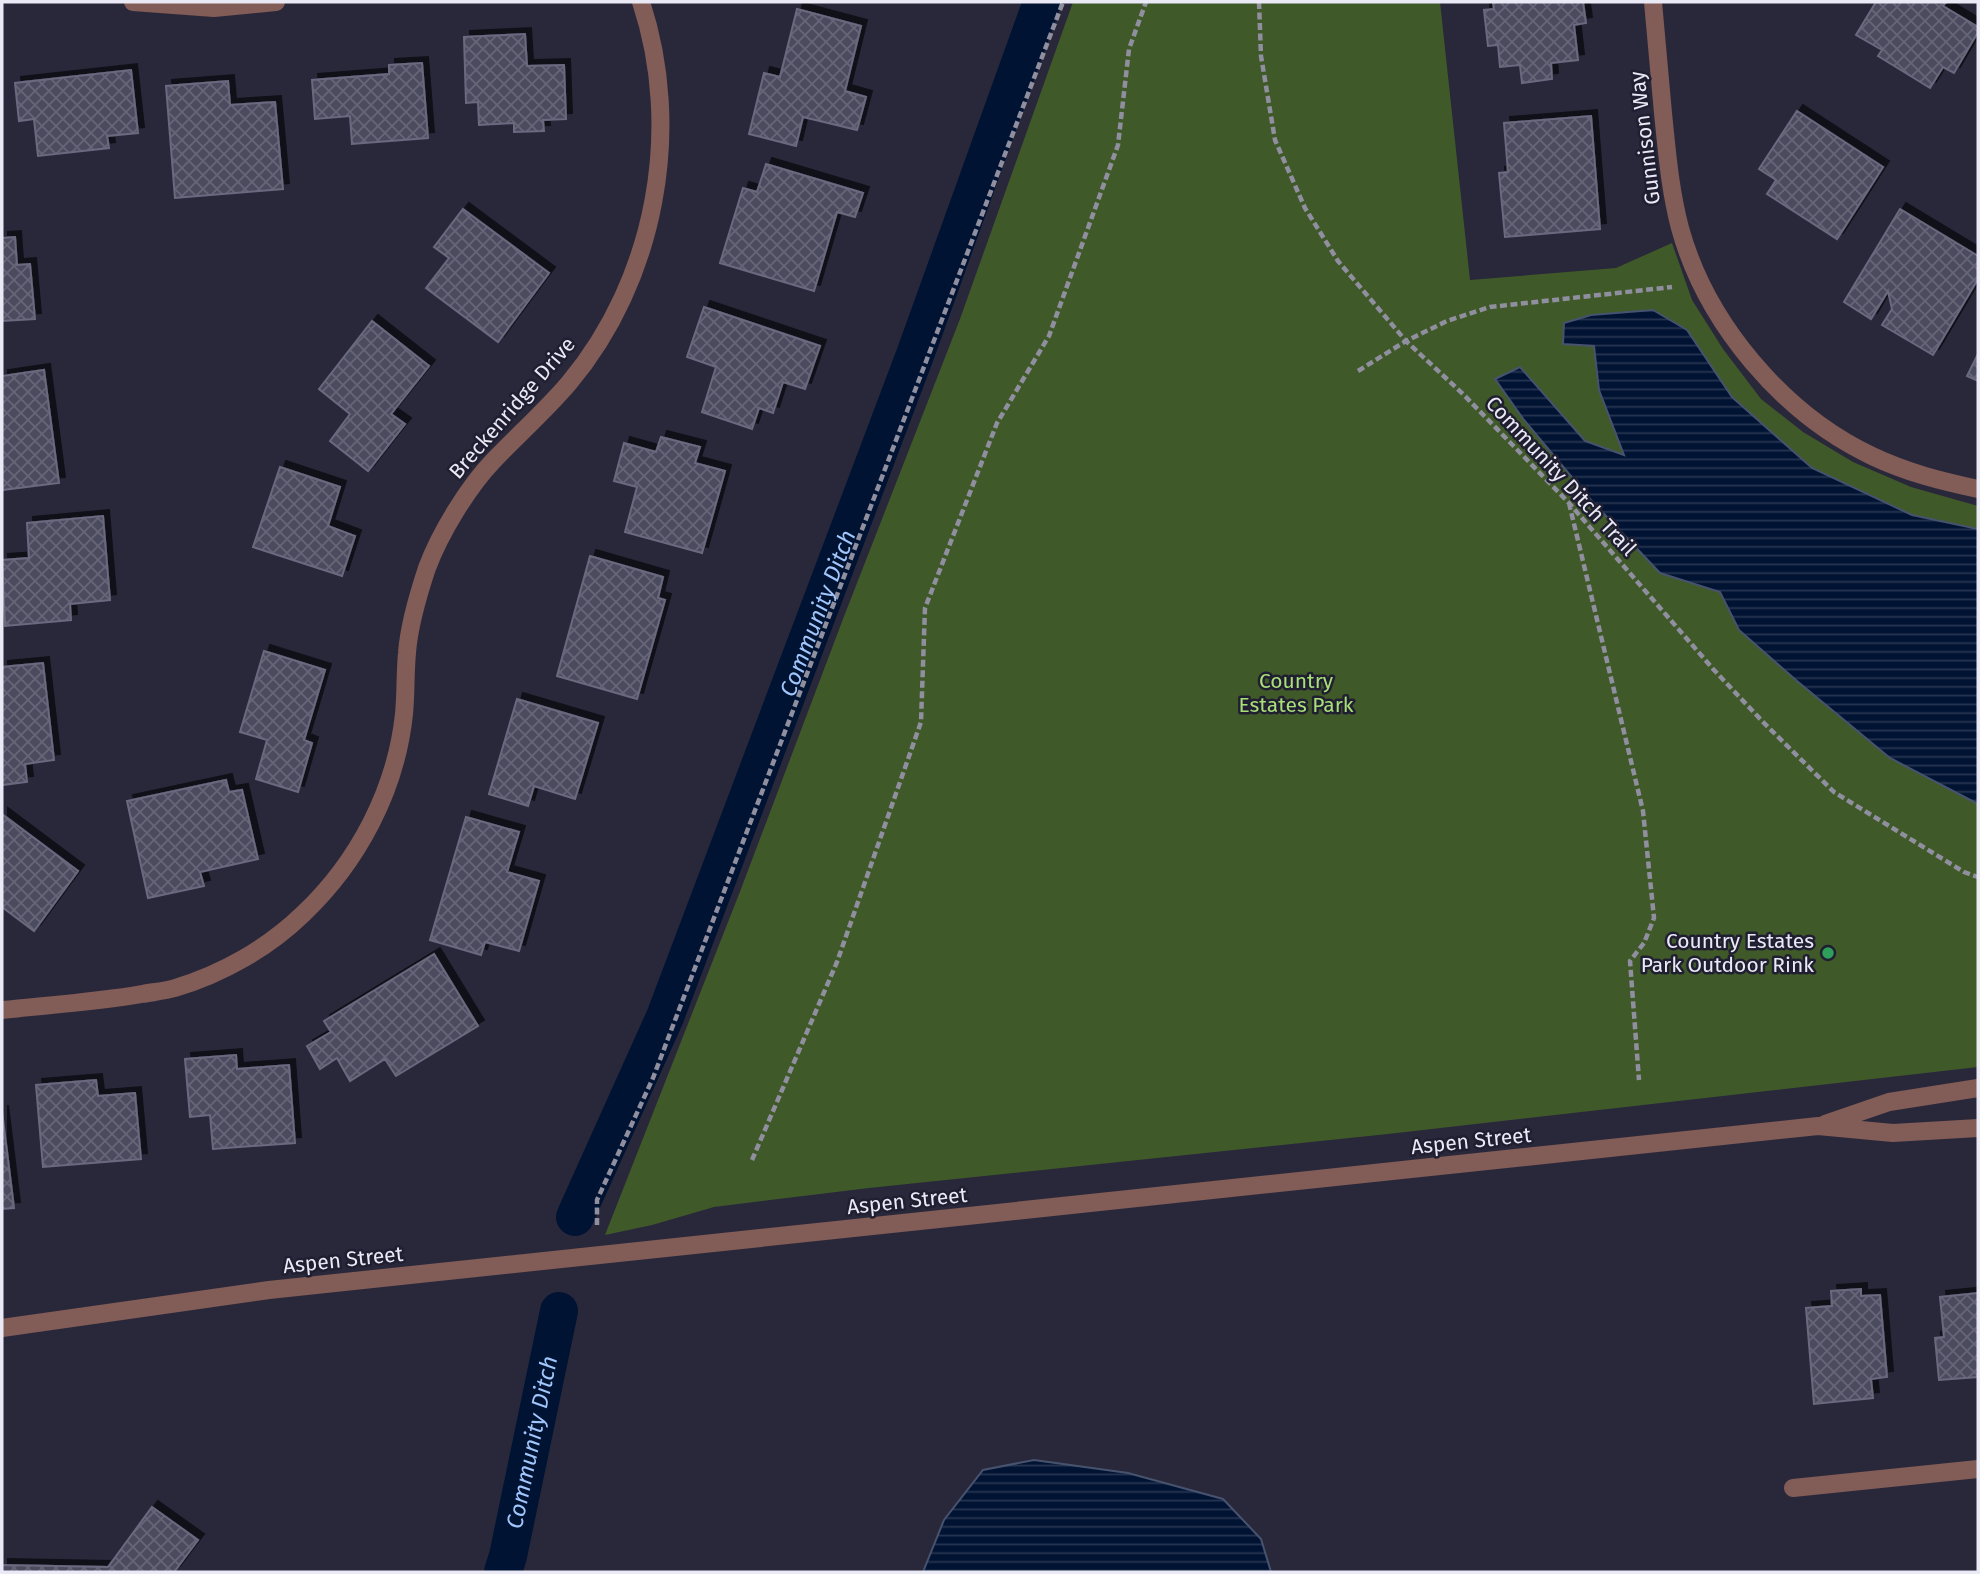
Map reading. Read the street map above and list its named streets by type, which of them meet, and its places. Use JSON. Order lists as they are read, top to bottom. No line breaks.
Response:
{"streets":{"street":["Gunnison Way","Breckenridge Drive","Aspen Street"],"path":["Community Ditch Trail"]},"water":["Community Ditch"],"parks":["Country Estates Park"],"places":["Country Estates Park Outdoor Rink"]}
